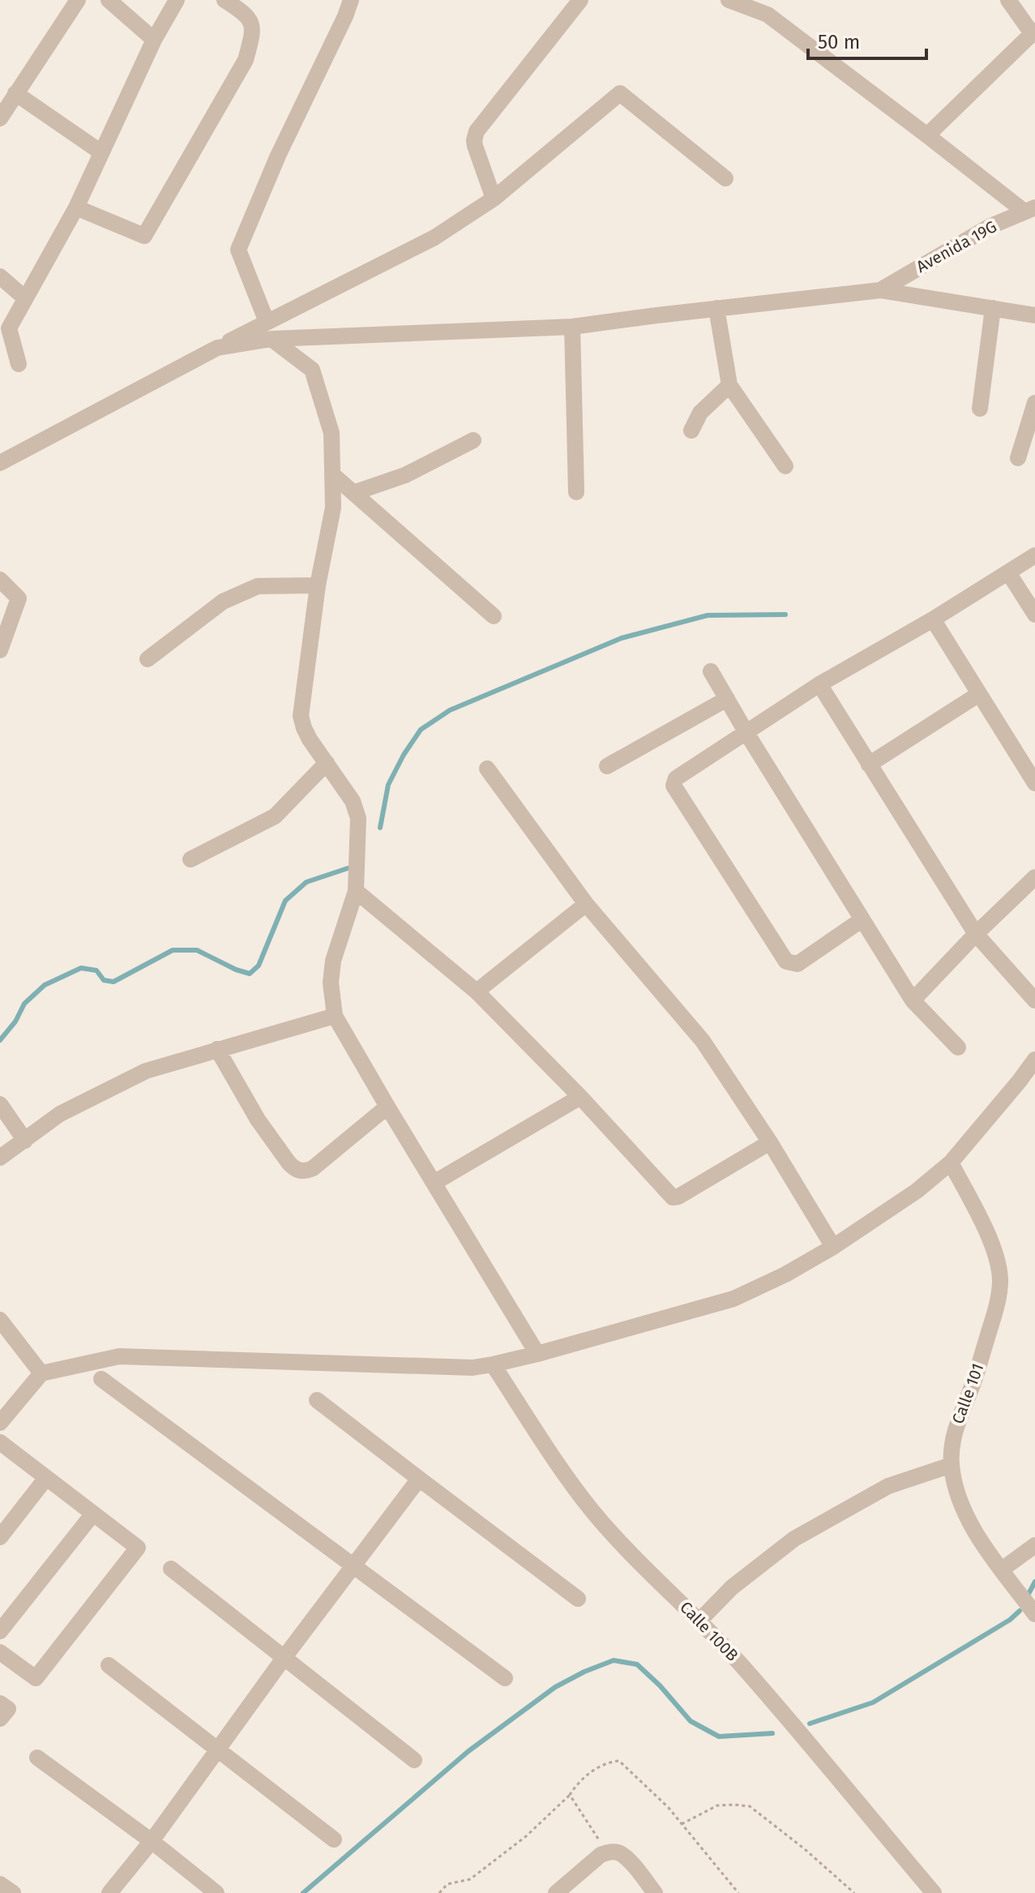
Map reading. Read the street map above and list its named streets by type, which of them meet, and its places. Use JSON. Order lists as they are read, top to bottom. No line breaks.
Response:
{"streets":{"street":["Avenida 19G","Calle 101","Calle 100B"]},"scale_bar":"50 m"}
